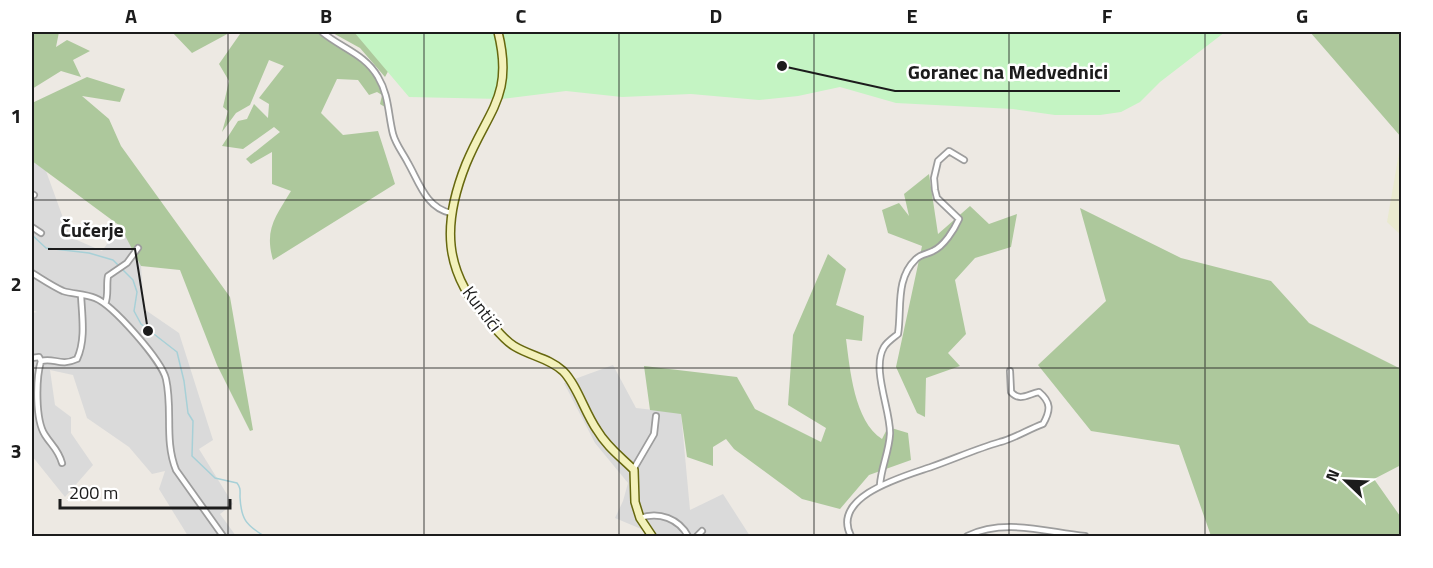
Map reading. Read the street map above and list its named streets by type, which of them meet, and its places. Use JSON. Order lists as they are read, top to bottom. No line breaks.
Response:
{"streets":{"street":["Kuntići"]},"places":["Goranec na Medvednici","Čučerje"],"scale_bar":"200 m","north":"top left","grid":{"columns":["A","B","C","D","E","F","G"],"rows":["1","2","3"]}}
